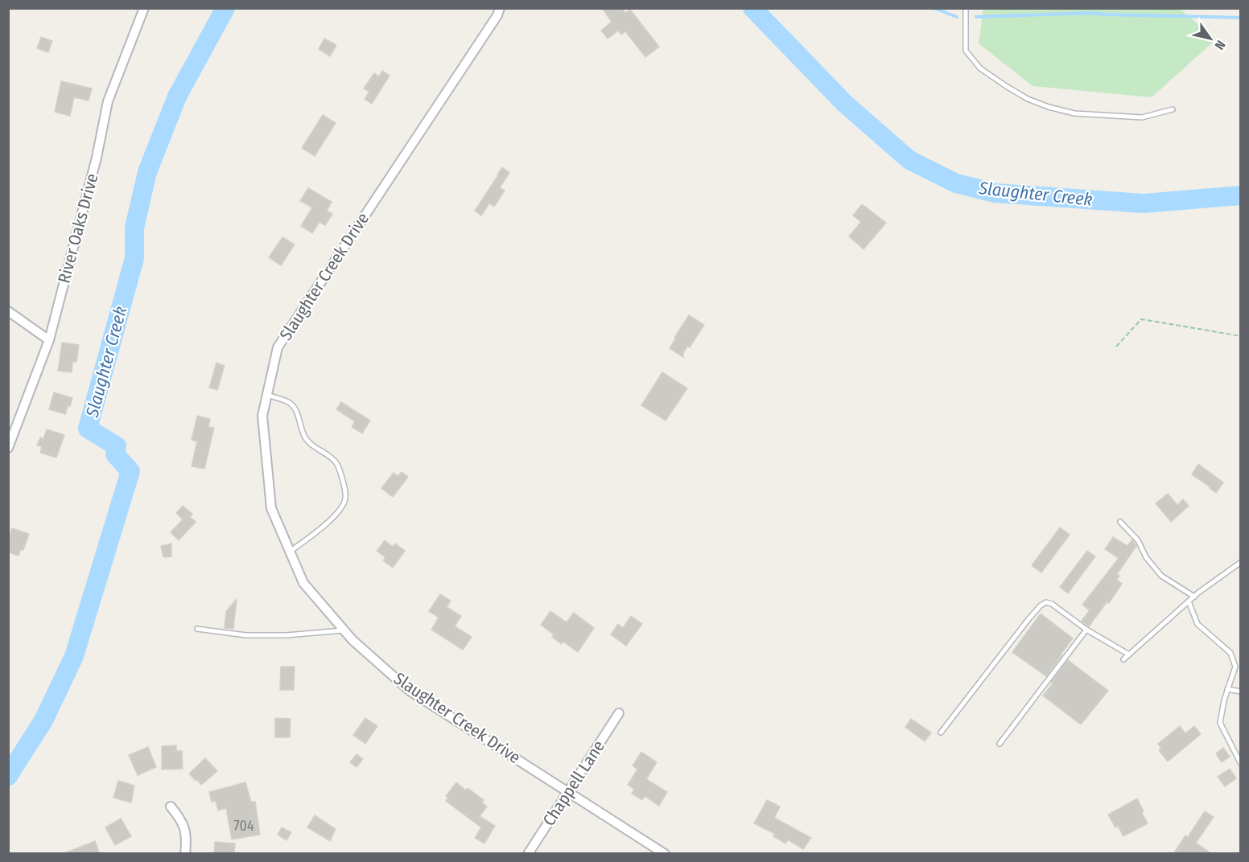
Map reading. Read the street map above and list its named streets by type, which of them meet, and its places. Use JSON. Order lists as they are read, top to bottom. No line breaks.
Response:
{"streets":{"street":["River Oaks Drive","Slaughter Creek Drive","Chappell Lane"]},"crossings":[["Slaughter Creek Drive","Chappell Lane"]],"water":["Slaughter Creek"],"house_numbers":["704"],"north":"bottom right"}
